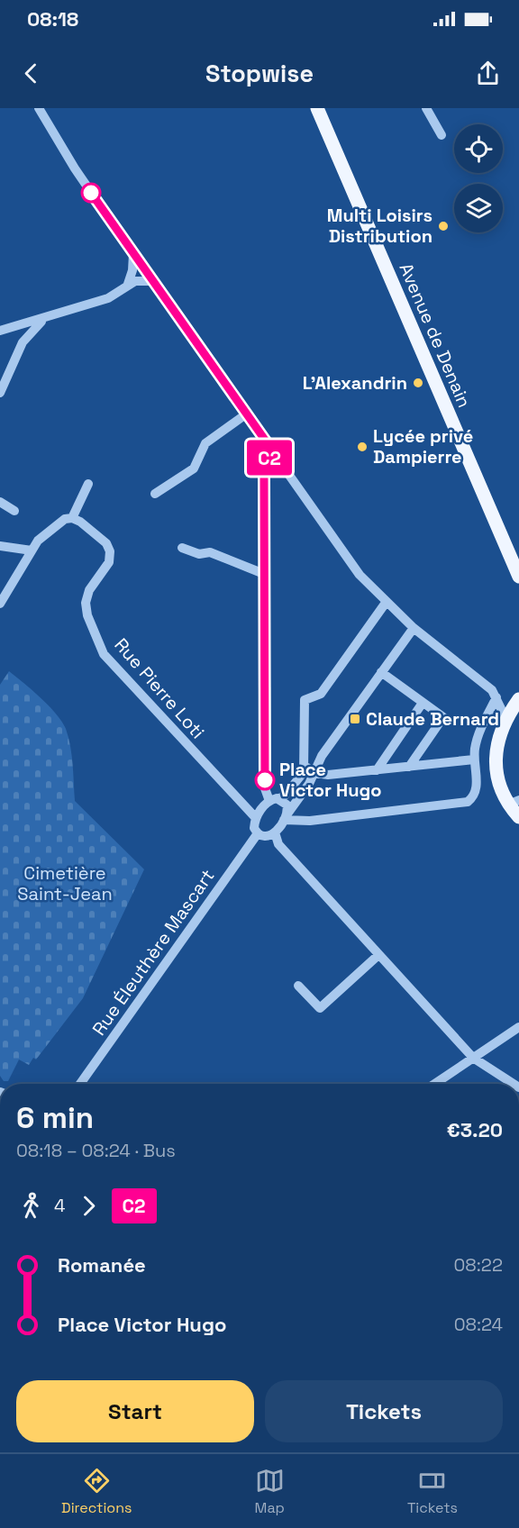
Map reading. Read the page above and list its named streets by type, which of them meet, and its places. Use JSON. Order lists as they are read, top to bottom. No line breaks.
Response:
{"streets":{"main road":["Avenue de Denain"],"street":["Rue Pierre Loti","Rue Éleuthère Mascart"]},"parks":["Cimetière Saint-Jean"],"places":{"other":["Multi Loisirs Distribution","L’Alexandrin","Lycée privé Dampierre","Place Victor Hugo"],"transit":["Claude Bernard"]},"lines":["bus line C2"],"page":{"status":"08:18","header":"Stopwise","on_map":"C2","heading":["6 min","08:18 – 08:24 · Bus","€3.20"],"legs":["4","C2"],"list":[{"name":"Romanée","value":"08:22"},{"name":"Place Victor Hugo","value":"08:24"}],"buttons":["Start","Tickets"],"tabs":["Directions","Map","Tickets"]}}
